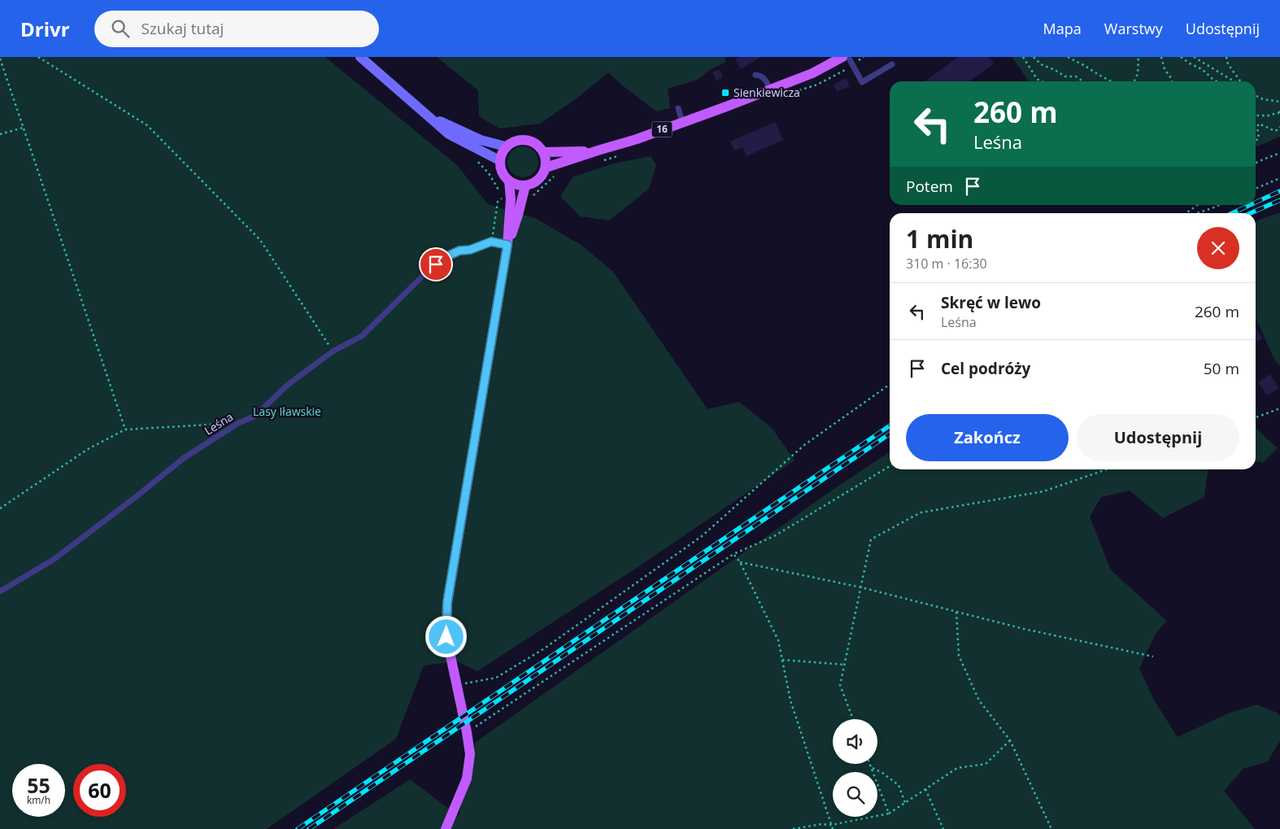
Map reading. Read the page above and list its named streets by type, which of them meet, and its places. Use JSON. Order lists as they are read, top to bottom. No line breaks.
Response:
{"streets":{"main road":["16"],"lane":["Leśna"]},"parks":["Lasy Iławskie"],"places":{"transit":["Sienkiewicza"]},"page":{"header":"Drivr","search":"Szukaj tutaj","nav":["Mapa","Warstwy","Udostępnij"],"turn":["260 m","Leśna"],"then":"Potem","heading":["1 min","310 m · 16:30"],"list":[{"name":"Skręć w lewo","note":"Leśna","value":"260 m"},{"name":"Cel podróży","value":"50 m"}],"buttons":["Zakończ","Udostępnij"],"speed":"55 km/h","limit":"60"}}
